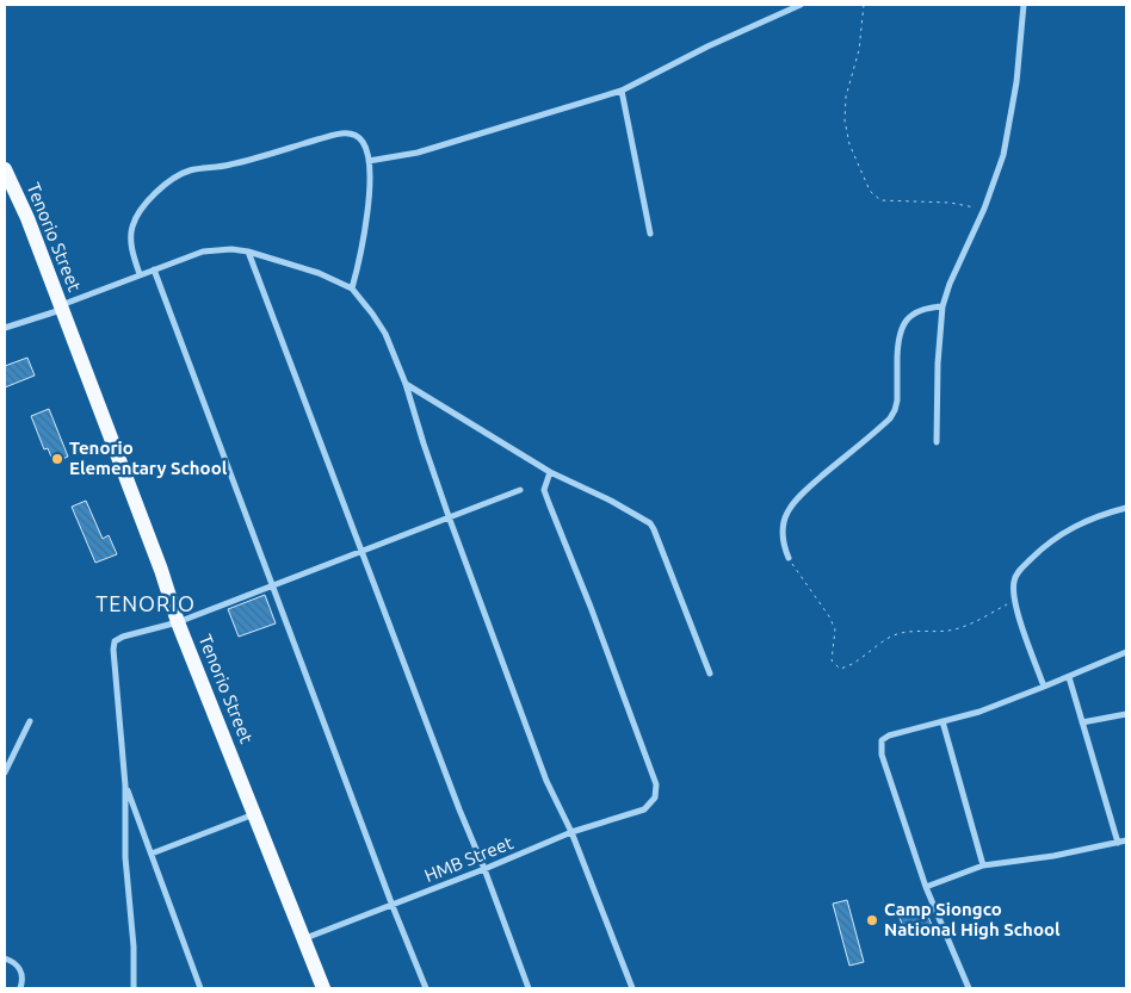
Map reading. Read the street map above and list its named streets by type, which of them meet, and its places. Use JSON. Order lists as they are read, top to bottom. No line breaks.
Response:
{"streets":{"main road":["Tenorio Street"],"street":["HMB Street"]},"crossings":[["Tenorio Street","HMB Street"]],"districts":["TENORIO"],"places":["Tenorio Elementary School","Camp Siongco National High School"]}
